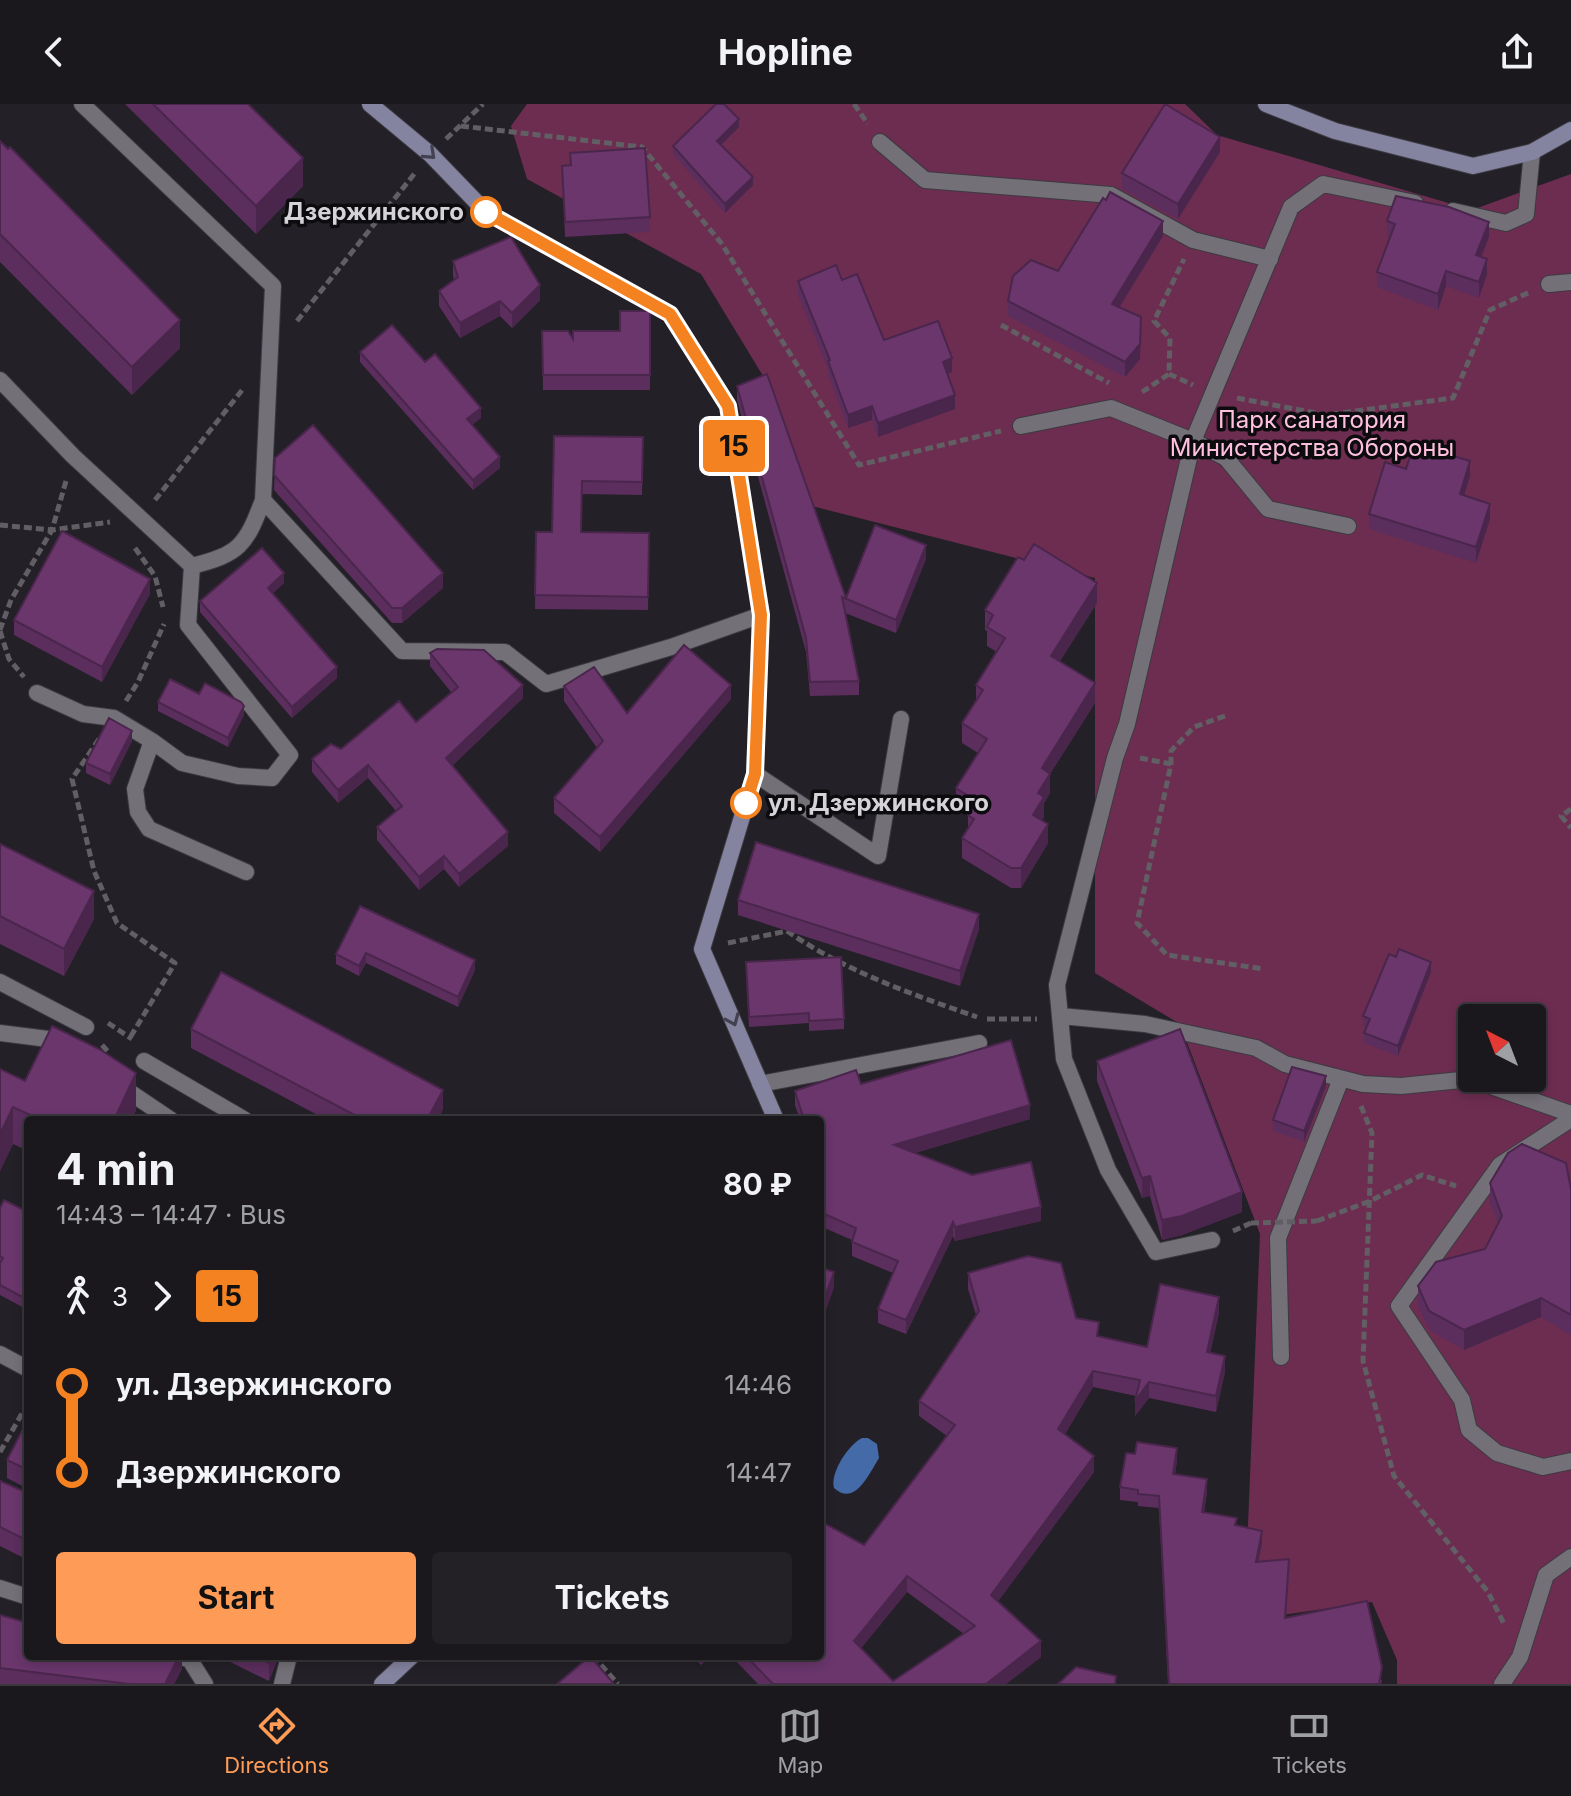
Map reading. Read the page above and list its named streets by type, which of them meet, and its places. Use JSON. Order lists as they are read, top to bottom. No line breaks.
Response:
{"parks":["Парк санатория Министерства Обороны"],"places":["Дзержинского","ул. Дзержинского"],"lines":["bus line 15"],"north":"top left","page":{"header":"Hopline","on_map":"15","heading":["4 min","14:43 – 14:47 · Bus","80 ₽"],"legs":["3","15"],"list":[{"name":"ул. Дзержинского","value":"14:46"},{"name":"Дзержинского","value":"14:47"}],"buttons":["Start","Tickets"],"tabs":["Directions","Map","Tickets"]}}
